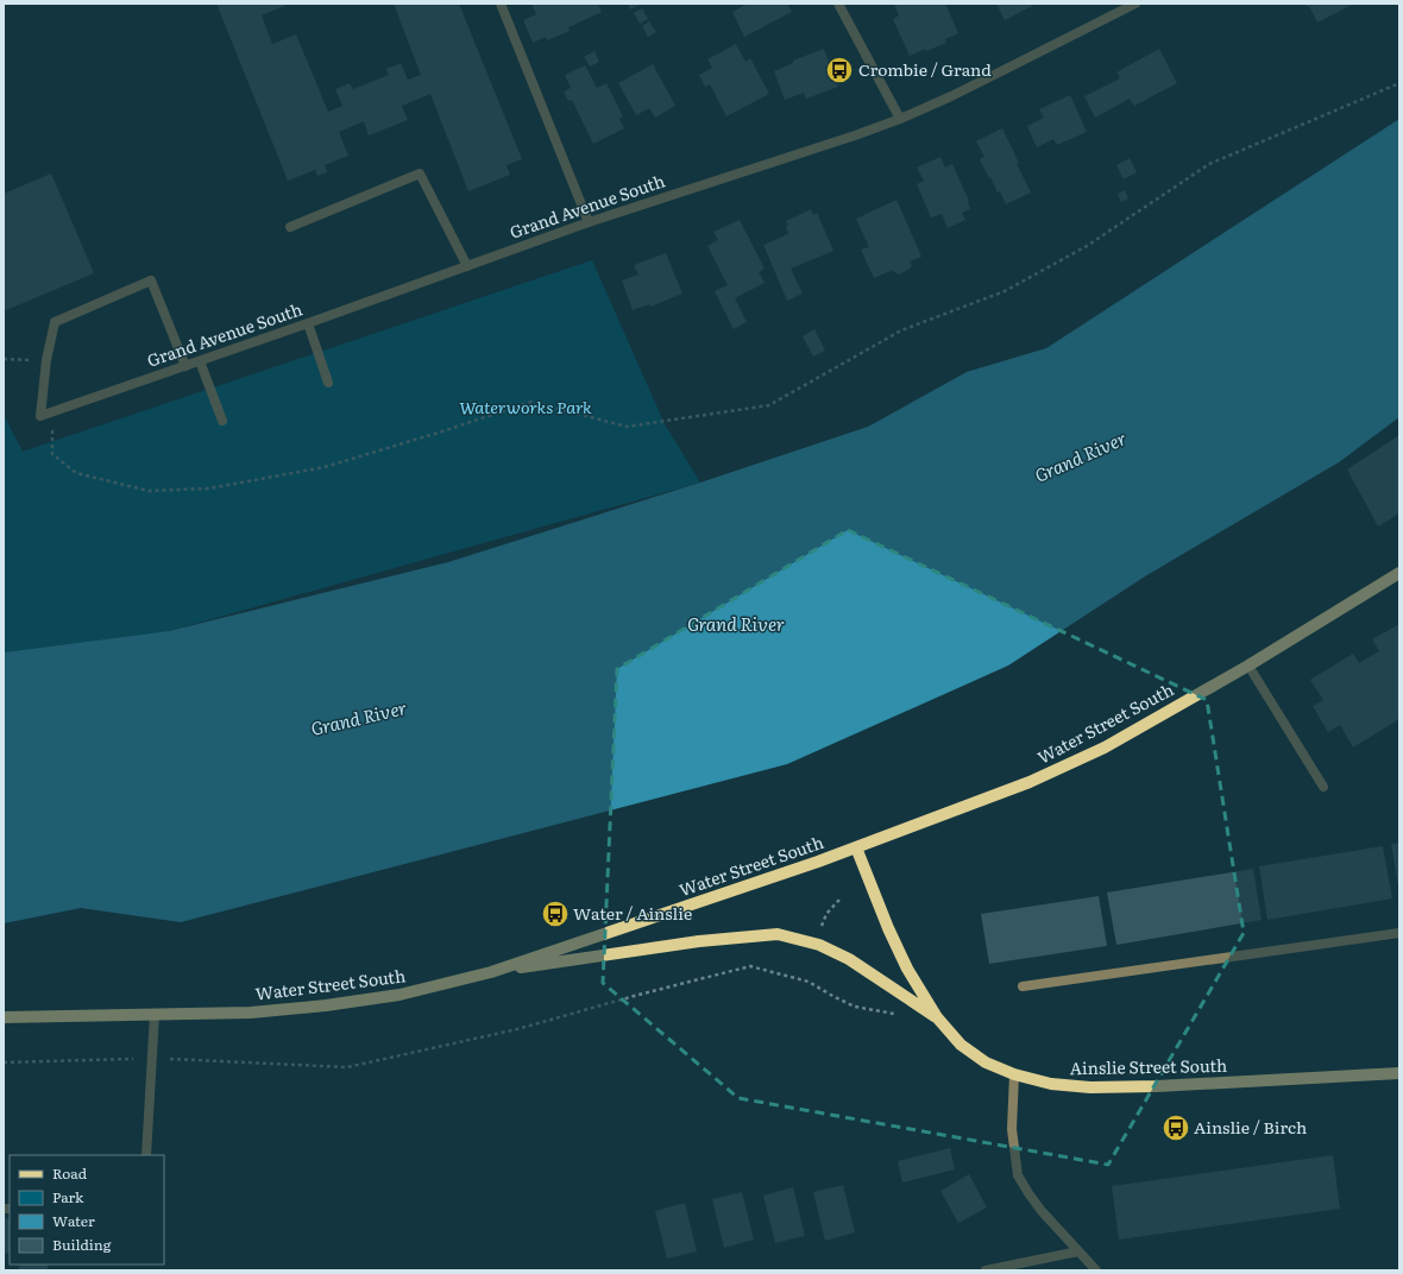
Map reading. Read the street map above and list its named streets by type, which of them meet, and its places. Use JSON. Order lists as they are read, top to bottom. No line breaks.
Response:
{"streets":{"main road":["Water Street South","Ainslie Street South"],"street":["Grand Avenue South"]},"crossings":[["Water Street South","Ainslie Street South"]],"water":["Grand River"],"parks":["Waterworks Park"],"places":{"bus stop":["Crombie / Grand","Water / Ainslie","Ainslie / Birch"]},"legend":["Road","Park","Water","Building"]}
